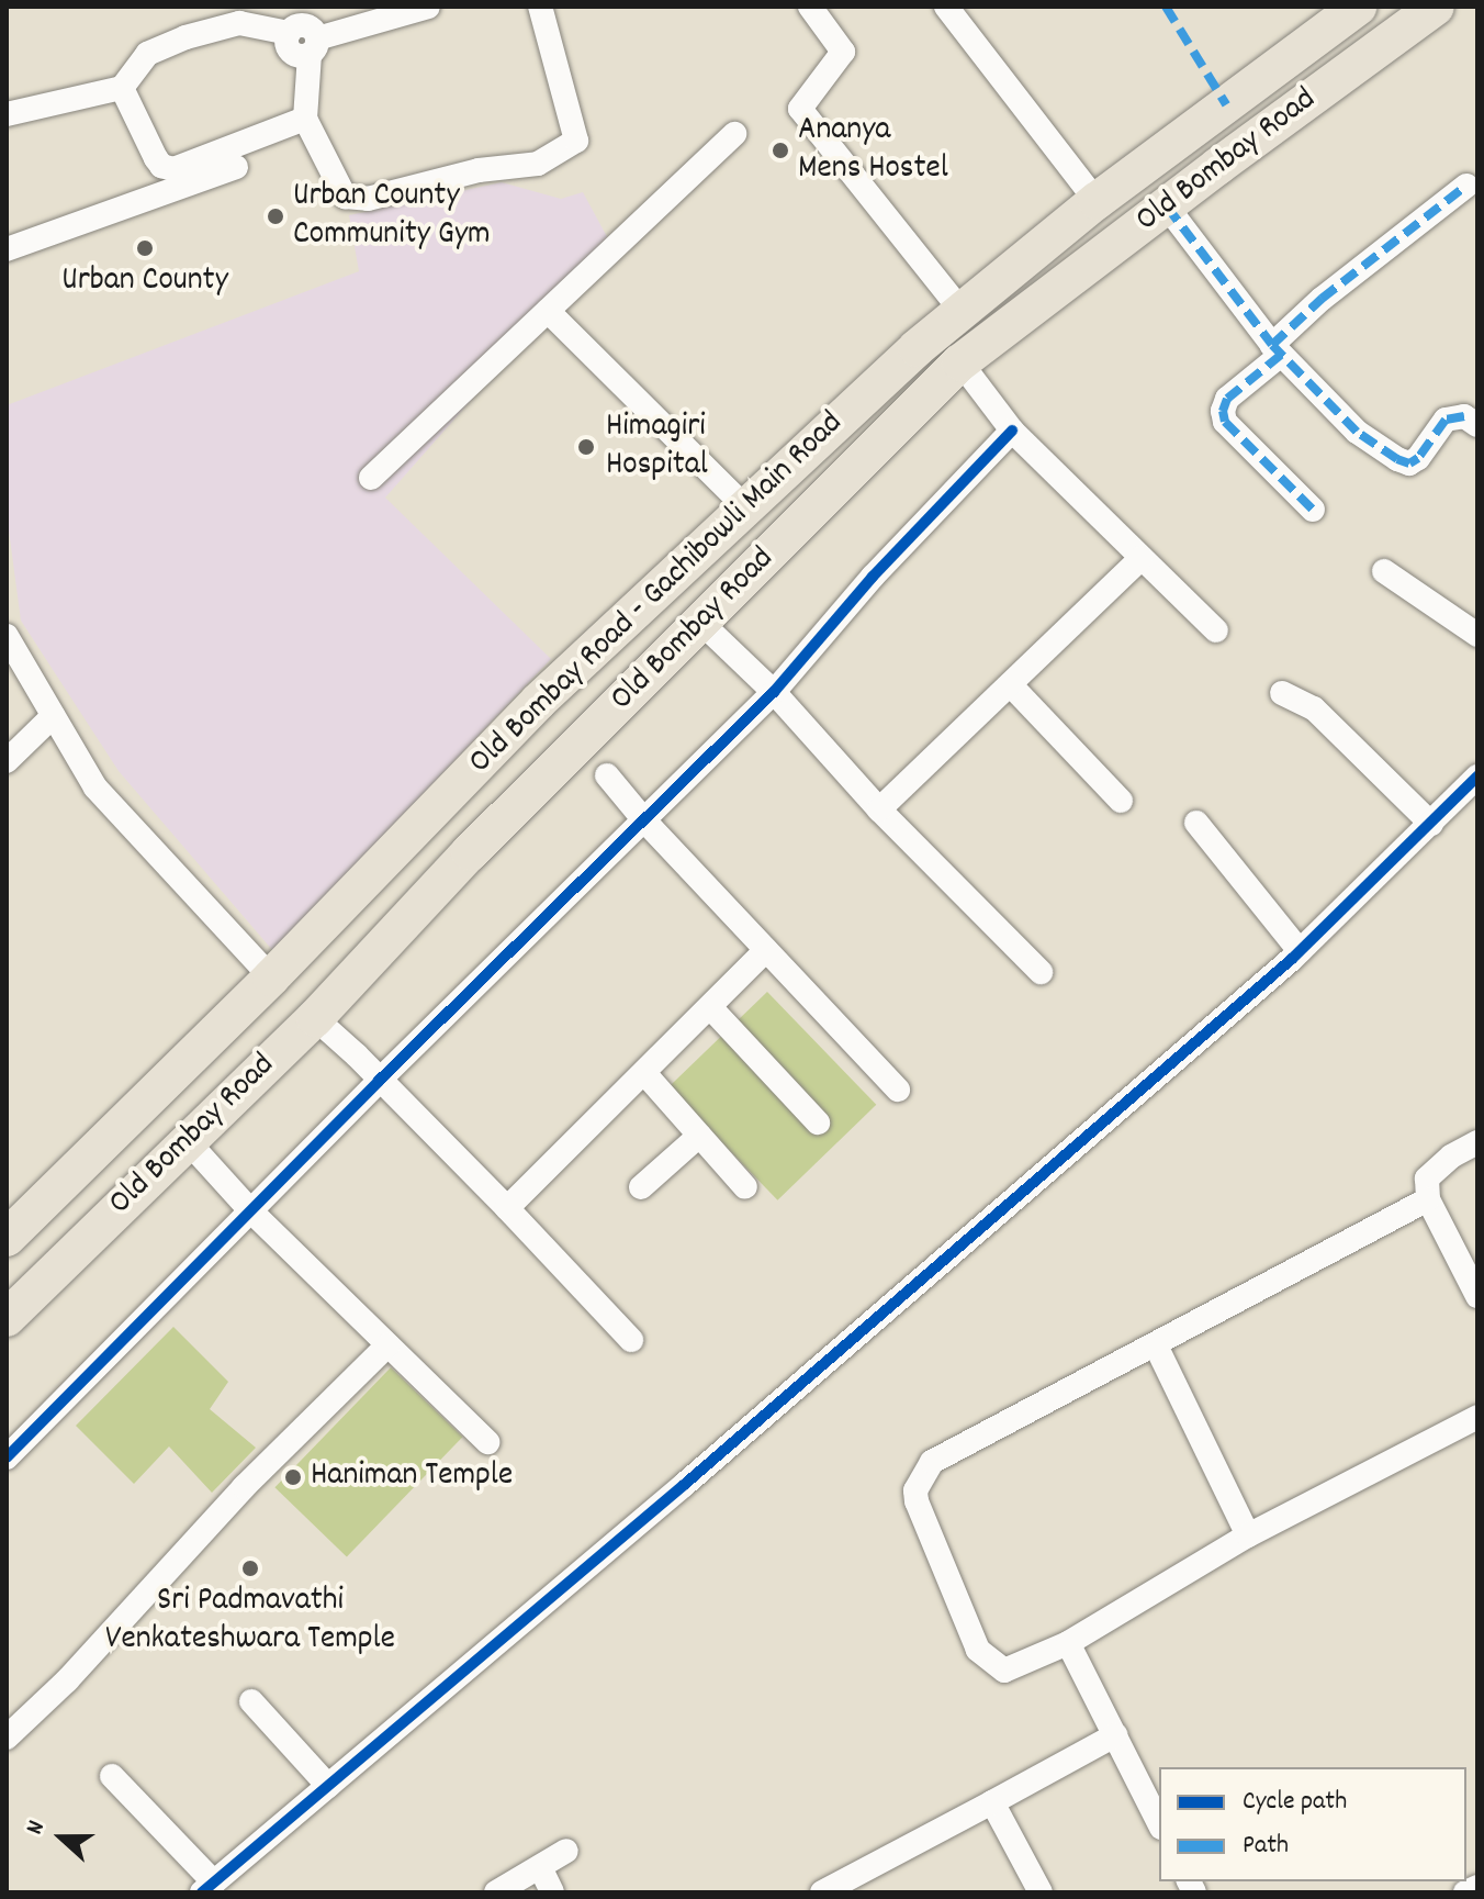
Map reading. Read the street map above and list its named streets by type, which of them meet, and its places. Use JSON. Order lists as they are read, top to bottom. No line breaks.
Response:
{"streets":{"main road":["Old Bombay Road","Old Bombay Road - Gachibowli Main Road"]},"places":["Ananya Mens Hostel","Urban County Community Gym","Urban County","Himagiri Hospital","Haniman Temple","Sri Padmavathi Venkateshwara Temple"],"legend":["Cycle path","Path"],"north":"left"}
